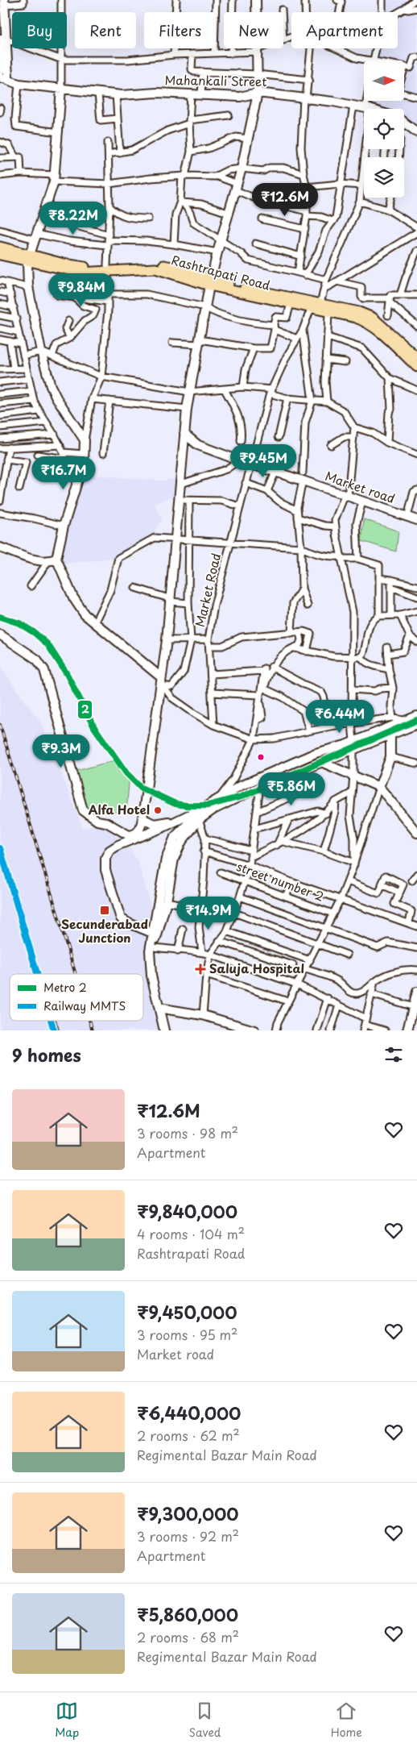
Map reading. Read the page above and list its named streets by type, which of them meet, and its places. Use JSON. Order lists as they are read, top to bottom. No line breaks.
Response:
{"streets":{"main road":["Rashtrapati Road"],"street":["Mahankali Street","Market road","Market Road","street number 2"]},"crossings":[["Rashtrapati Road","Market Road"],["Market road","Market Road"]],"places":{"other":["Alfa Hotel"],"transit":["Secunderabad Junction"],"health":["Saluja Hospital"]},"lines":["metro line 2","rail line MMTS"],"legend":["Metro 2","Railway MMTS"],"north":"right","page":{"chip":["Buy","Rent","Filters","New","Apartment"],"price":["₹12.6M","₹8.22M","₹9.84M","₹9.45M","₹16.7M","₹6.44M","₹9.3M","₹5.86M","₹14.9M"],"heading":"9 homes","list":[{"name":"₹12.6M","note":"3 rooms · 98 m² · Apartment"},{"name":"₹9,840,000","note":"4 rooms · 104 m² · Rashtrapati Road"},{"name":"₹9,450,000","note":"3 rooms · 95 m² · Market road"},{"name":"₹6,440,000","note":"2 rooms · 62 m² · Regimental Bazar Main Road"},{"name":"₹9,300,000","note":"3 rooms · 92 m² · Apartment"},{"name":"₹5,860,000","note":"2 rooms · 68 m² · Regimental Bazar Main Road"}],"tabs":["Map","Saved","Home"]}}
